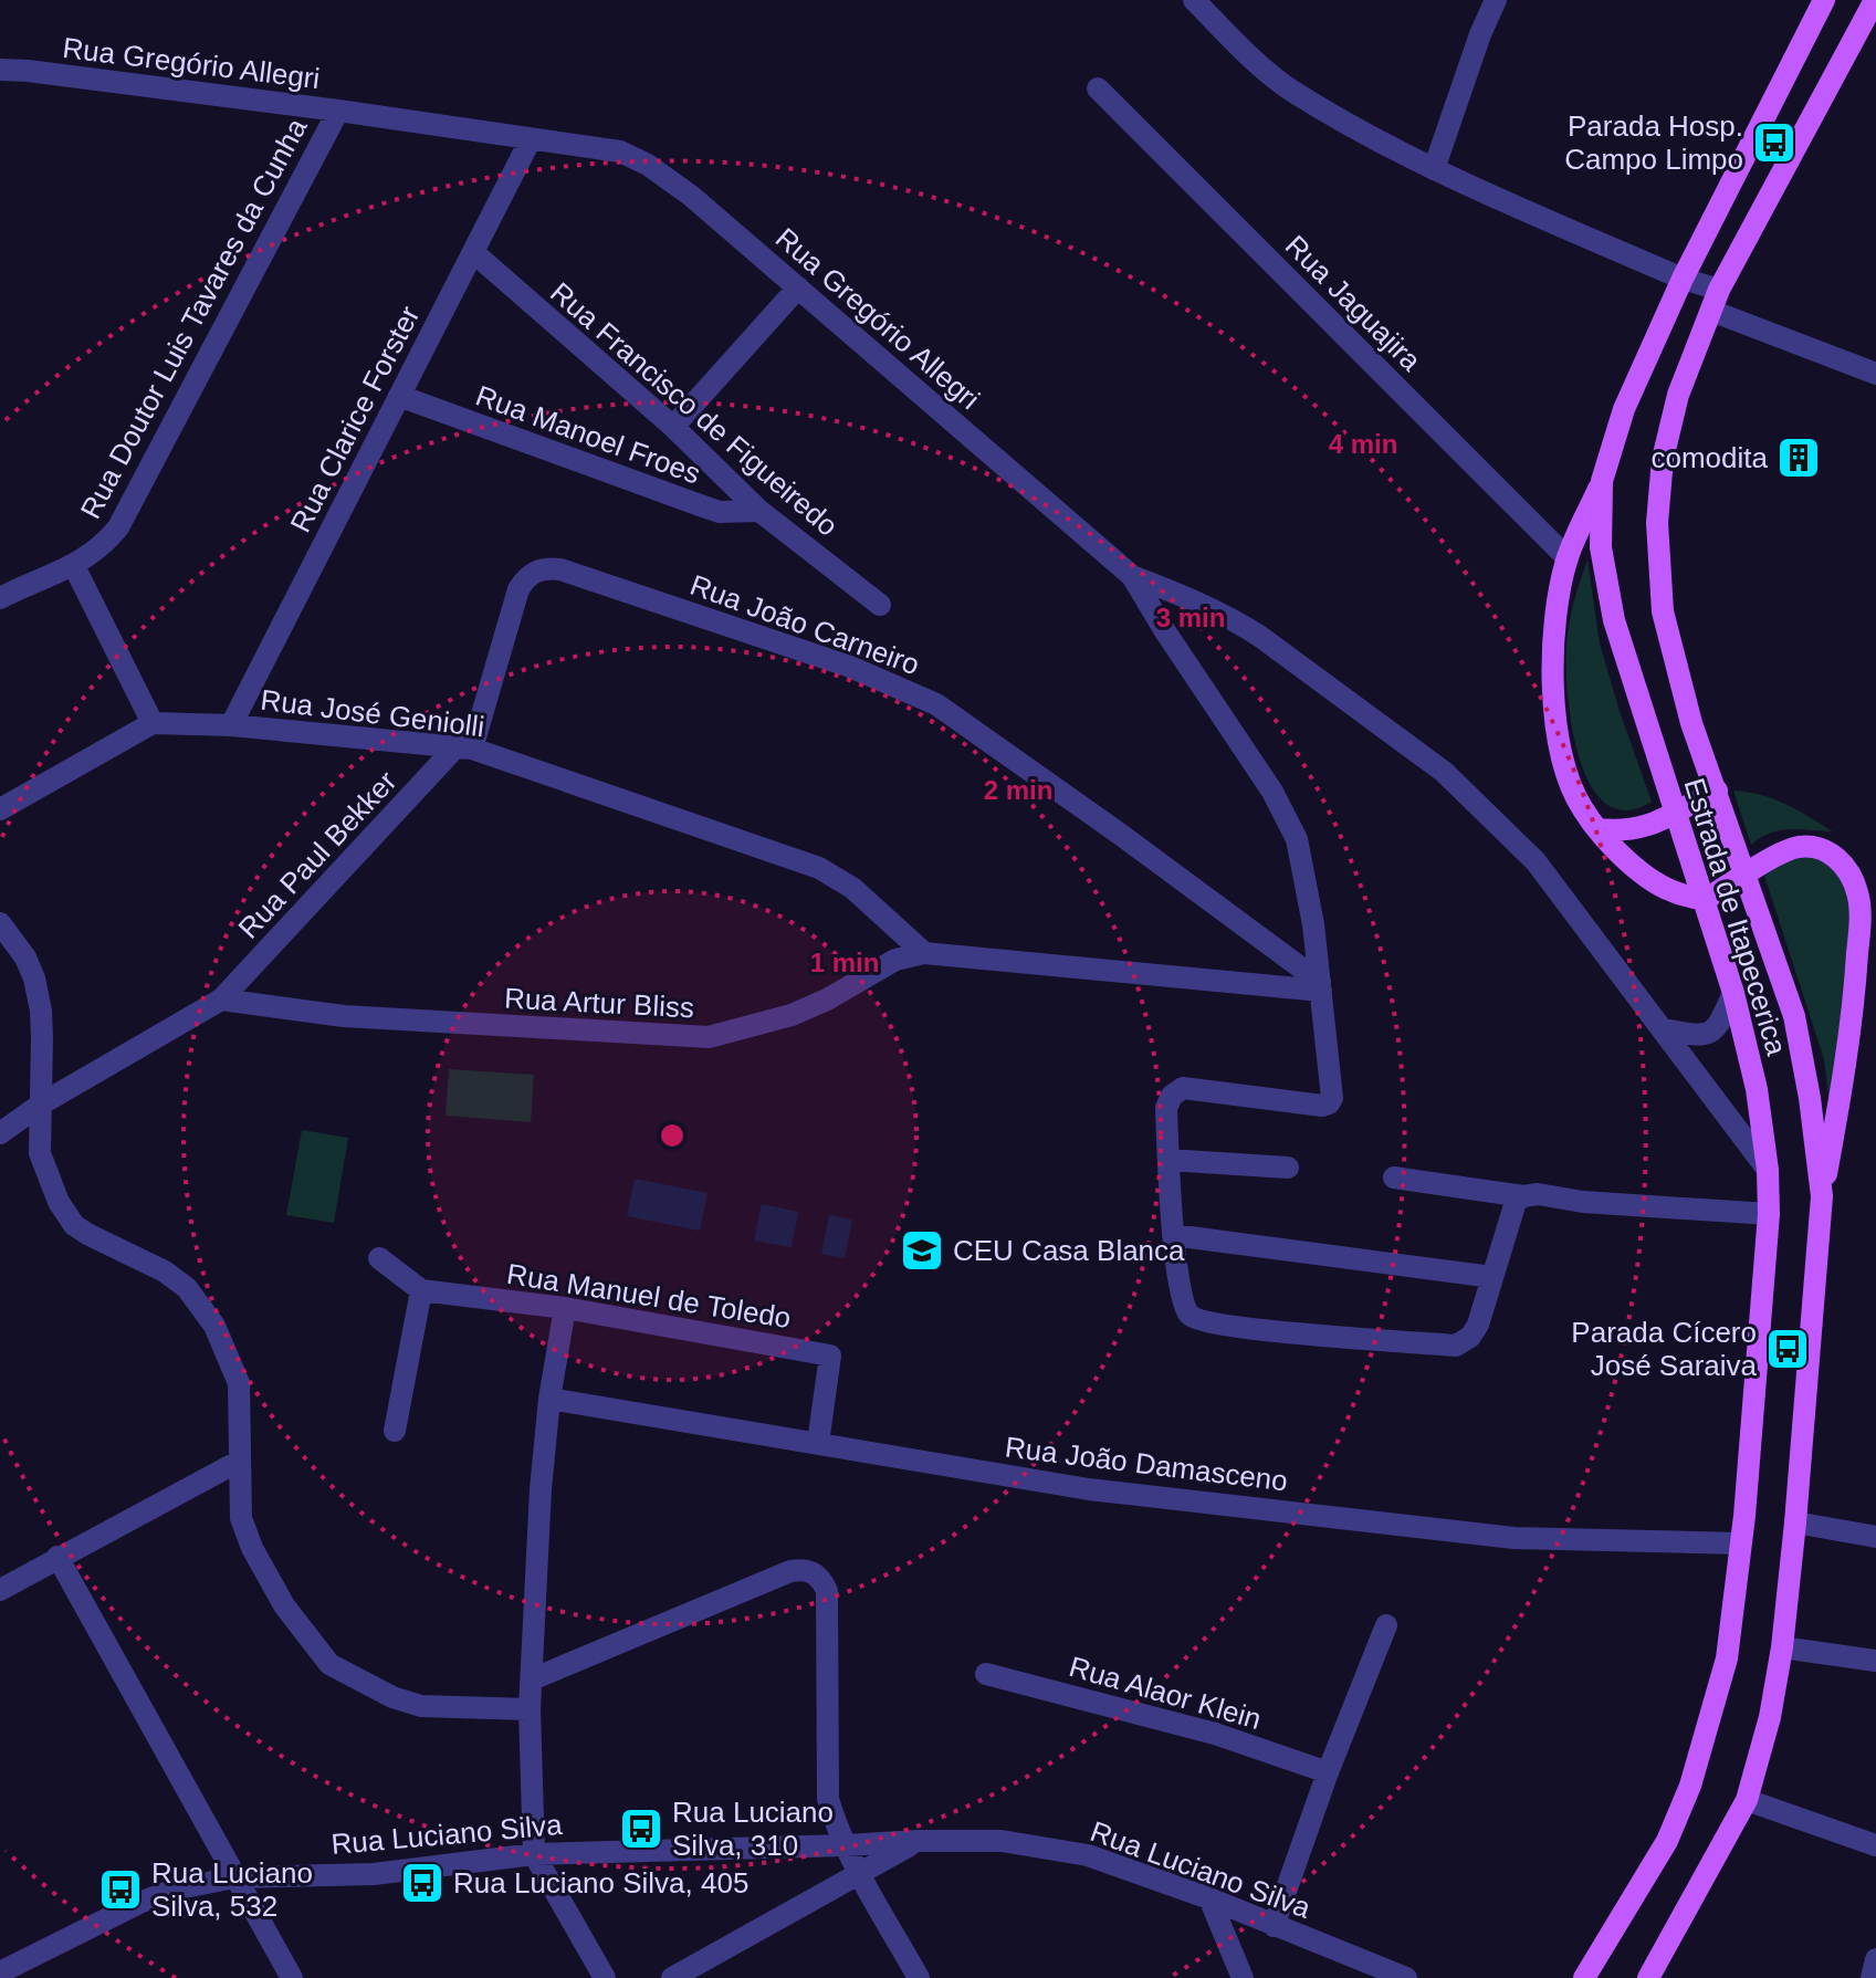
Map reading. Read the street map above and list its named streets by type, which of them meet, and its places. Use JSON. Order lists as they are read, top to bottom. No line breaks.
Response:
{"streets":{"main road":["Estrada de Itapecerica"],"street":["Rua Gregório Allegri","Rua Jaguajira","Rua Doutor Luis Tavares da Cunha","Rua Francisco de Figueiredo","Rua Clarice Forster","Rua Manoel Froes","Rua João Carneiro","Rua José Geniolli","Rua Paul Bekker","Rua Artur Bliss","Rua Manuel de Toledo","Rua João Damasceno","Rua Alaor Klein","Rua Luciano Silva"]},"crossings":[["Rua Gregório Allegri","Rua Doutor Luis Tavares da Cunha"],["Rua Gregório Allegri","Rua Clarice Forster"],["Rua Gregório Allegri","Rua João Carneiro"],["Rua Gregório Allegri","Rua Artur Bliss"],["Rua Francisco de Figueiredo","Rua Clarice Forster"],["Rua Francisco de Figueiredo","Rua Manoel Froes"],["Rua Clarice Forster","Rua Manoel Froes"],["Rua Clarice Forster","Rua José Geniolli"],["Rua João Carneiro","Rua José Geniolli"],["Rua João Carneiro","Rua Paul Bekker"],["Rua João Carneiro","Rua Artur Bliss"],["Rua José Geniolli","Rua Paul Bekker"],["Rua José Geniolli","Rua Artur Bliss"],["Rua Paul Bekker","Rua Artur Bliss"],["Estrada de Itapecerica","Rua João Damasceno"],["Rua Manuel de Toledo","Rua João Damasceno"]],"places":{"bus stop":["Parada Hosp. Campo Limpo","Parada Cícero José Saraiva","Rua Luciano Silva, 310","Rua Luciano Silva, 405","Rua Luciano Silva, 532"],"building":["comodita"],"school or university":["CEU Casa Blanca"]},"rings":["4 min","3 min","2 min","1 min"]}
